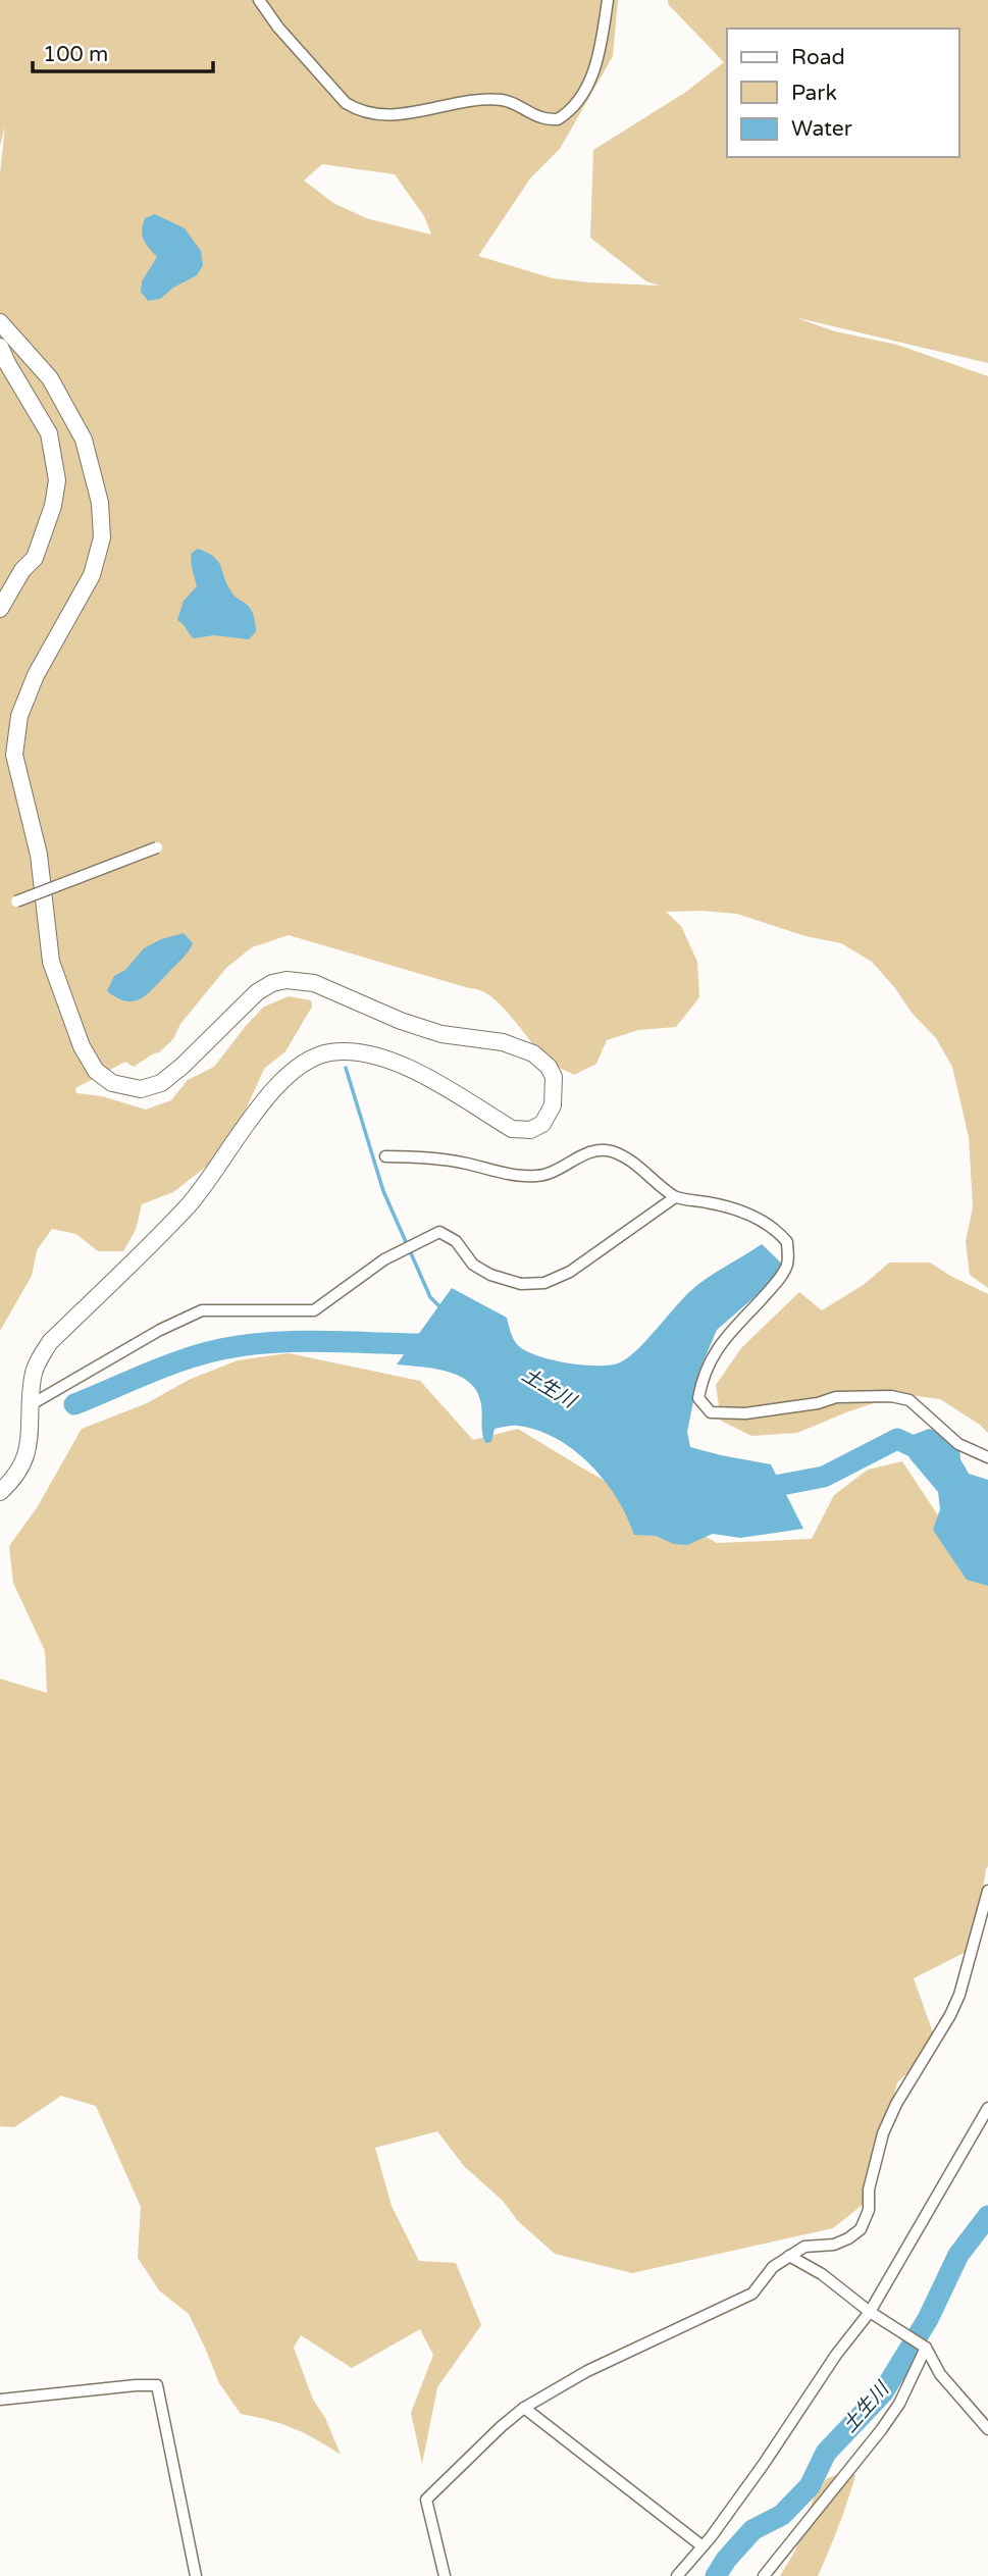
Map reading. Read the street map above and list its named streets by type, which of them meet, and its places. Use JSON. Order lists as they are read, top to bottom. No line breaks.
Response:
{"water":["土生川"],"legend":["Road","Park","Water"],"scale_bar":"100 m"}
